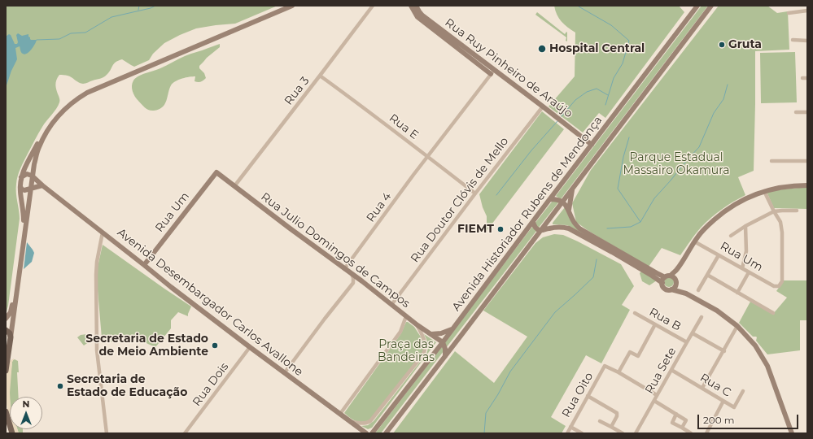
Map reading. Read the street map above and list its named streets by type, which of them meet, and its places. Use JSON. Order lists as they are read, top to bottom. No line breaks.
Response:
{"streets":{"street":["Rua Ruy Pinheiro de Araújo","Rua 3","Rua E","Rua Doutor Clóvis de Mello","Rua 4","Rua Um","Avenida Historiador Rubens de Mendonça","Rua Julio Domingos de Campos","Avenida Desembargador Carlos Avallone","Rua B","Rua Sete","Rua Dois","Rua C","Rua Oito"]},"crossings":[["Rua Ruy Pinheiro de Araújo","Rua Doutor Clóvis de Mello"],["Rua Ruy Pinheiro de Araújo","Rua 4"],["Rua Ruy Pinheiro de Araújo","Avenida Historiador Rubens de Mendonça"],["Rua 3","Rua E"],["Rua 3","Rua Julio Domingos de Campos"],["Rua E","Rua Doutor Clóvis de Mello"],["Rua E","Rua 4"],["Rua Doutor Clóvis de Mello","Rua Julio Domingos de Campos"],["Rua 4","Rua Julio Domingos de Campos"],["Rua Um","Rua Julio Domingos de Campos"],["Rua Um","Avenida Desembargador Carlos Avallone"],["Avenida Historiador Rubens de Mendonça","Rua Julio Domingos de Campos"],["Avenida Desembargador Carlos Avallone","Rua Dois"],["Rua B","Rua Sete"],["Rua Sete","Rua C"]],"parks":["Parque Estadual Massairo Okamura","Praça das Bandeiras"],"places":["Gruta","Hospital Central","FIEMT","Secretaria de Estado de Meio Ambiente","Secretaria de Estado de Educação"],"scale_bar":"200 m","north":"top"}
